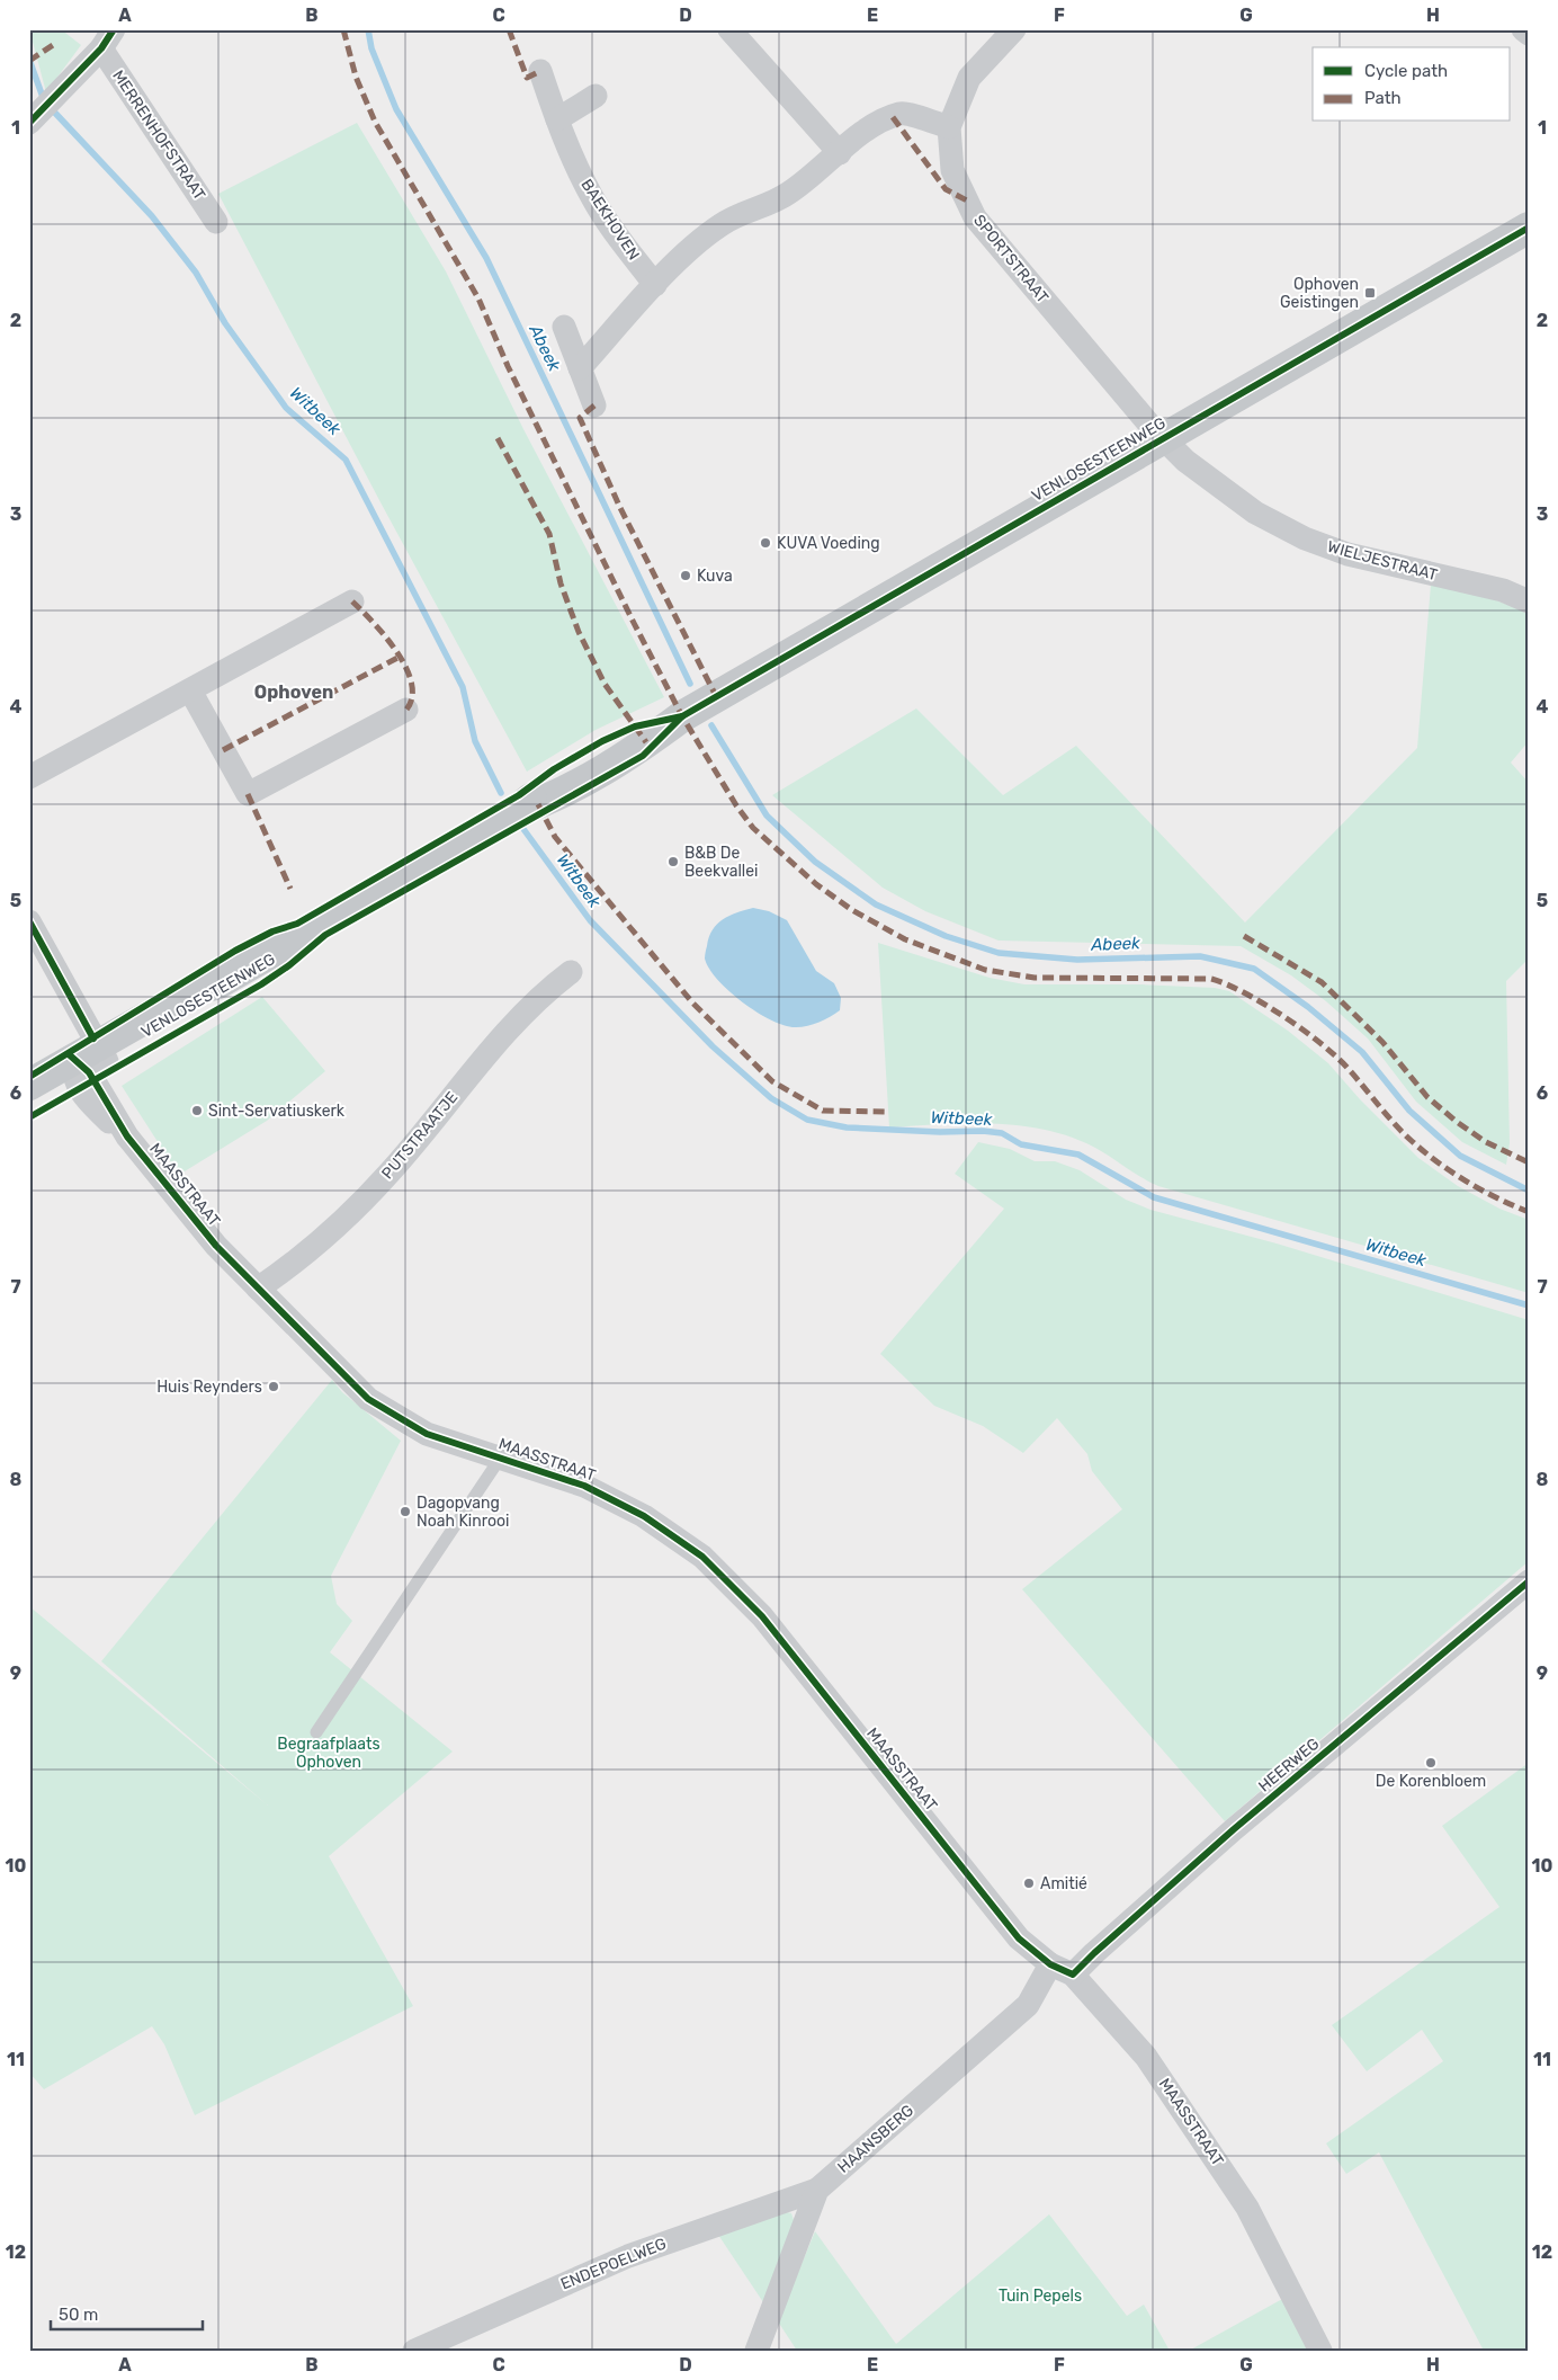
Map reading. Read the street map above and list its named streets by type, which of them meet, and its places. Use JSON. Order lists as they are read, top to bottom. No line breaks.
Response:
{"streets":{"main road":["VENLOSESTEENWEG"],"street":["MERRENHOFSTRAAT","BAEKHOVEN","SPORTSTRAAT","WIELJESTRAAT","PUTSTRAATJE","MAASSTRAAT","HEERWEG","HAANSBERG","ENDEPOELWEG"]},"crossings":[["SPORTSTRAAT","VENLOSESTEENWEG"],["SPORTSTRAAT","WIELJESTRAAT"],["VENLOSESTEENWEG","WIELJESTRAAT"],["VENLOSESTEENWEG","MAASSTRAAT"],["PUTSTRAATJE","MAASSTRAAT"],["MAASSTRAAT","HEERWEG"],["MAASSTRAAT","HAANSBERG"],["HAANSBERG","ENDEPOELWEG"]],"districts":["Ophoven"],"water":["Abeek","Witbeek"],"parks":["Begraafplaats Ophoven","Tuin Pepels"],"places":{"transit":["Ophoven Geistingen"],"other":["KUVA Voeding","Kuva","B&B De Beekvallei","Sint-Servatiuskerk","Huis Reynders","Dagopvang Noah Kinrooi","De Korenbloem","Amitié"]},"legend":["Cycle path","Path"],"scale_bar":"50 m","grid":{"columns":["A","B","C","D","E","F","G","H"],"rows":["1","2","3","4","5","6","7","8","9","10","11","12"]}}
